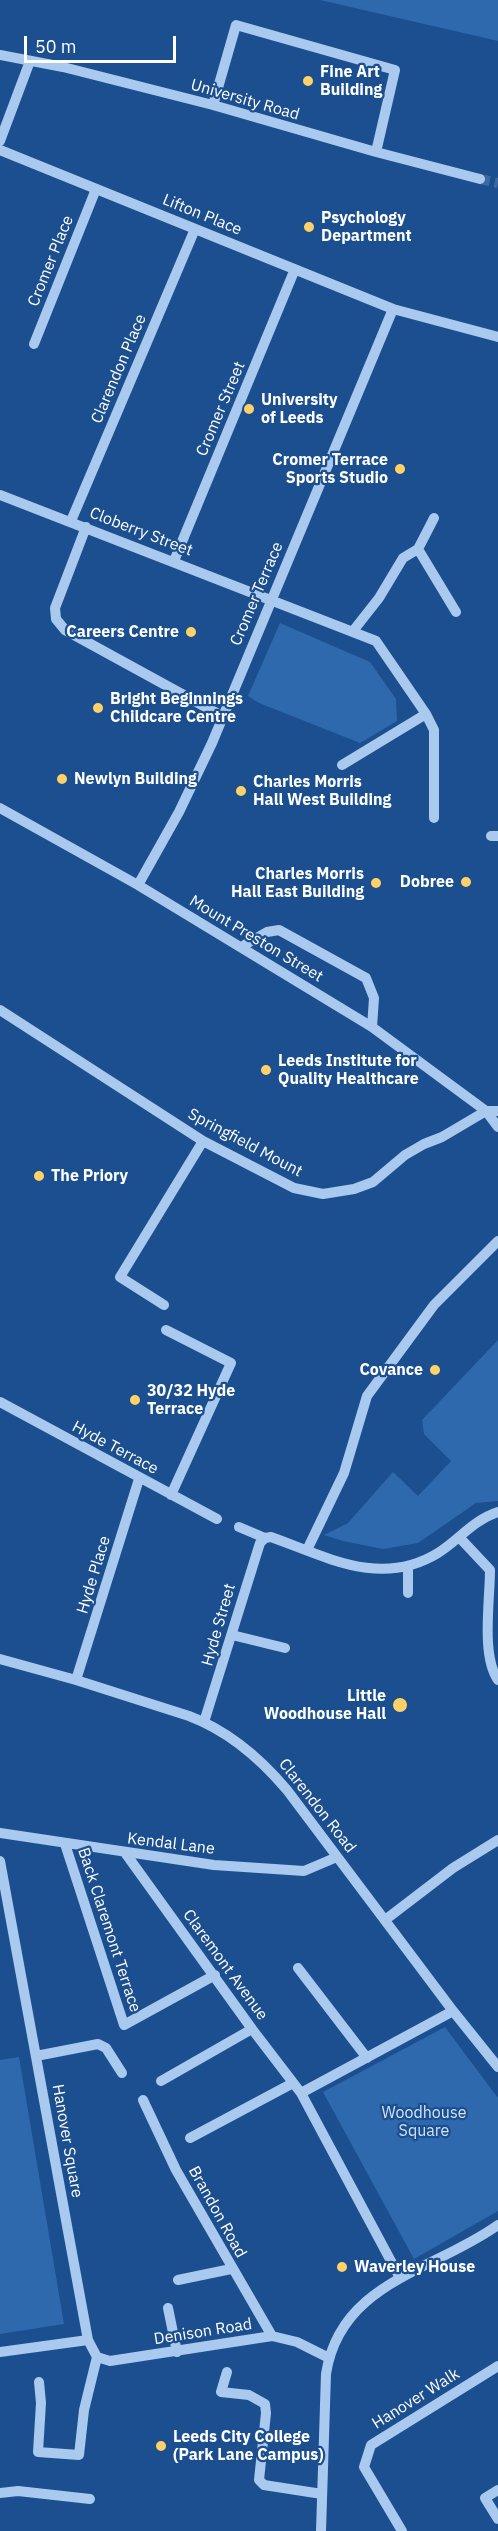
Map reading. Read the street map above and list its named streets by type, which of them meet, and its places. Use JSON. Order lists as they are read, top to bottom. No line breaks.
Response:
{"streets":{"street":["University Road","Lifton Place","Cromer Place","Clarendon Place","Cromer Street","Cloberry Street","Cromer Terrace","Mount Preston Street","Springfield Mount","Hyde Terrace","Hyde Place","Hyde Street","Clarendon Road","Kendal Lane","Back Claremont Terrace","Claremont Avenue","Hanover Square","Brandon Road","Denison Road","Hanover Walk"]},"crossings":[["Lifton Place","Cromer Place"],["Lifton Place","Clarendon Place"],["Lifton Place","Cromer Street"],["Lifton Place","Cromer Terrace"],["Clarendon Place","Cloberry Street"],["Cromer Street","Cloberry Street"],["Cloberry Street","Cromer Terrace"],["Cromer Terrace","Mount Preston Street"],["Mount Preston Street","Springfield Mount"],["Hyde Terrace","Hyde Place"],["Hyde Place","Clarendon Road"],["Hyde Street","Clarendon Road"],["Clarendon Road","Kendal Lane"],["Kendal Lane","Back Claremont Terrace"],["Kendal Lane","Claremont Avenue"],["Back Claremont Terrace","Claremont Avenue"],["Brandon Road","Denison Road"]],"parks":["Woodhouse Square"],"places":["Fine Art Building","Psychology Department","University of Leeds","Cromer Terrace Sports Studio","Careers Centre","Bright Beginnings Childcare Centre","Newlyn Building","Charles Morris Hall West Building","Dobree","Charles Morris Hall East Building","Leeds Institute for Quality Healthcare","The Priory","Covance","30/32 Hyde Terrace","Little Woodhouse Hall","Waverley House","Leeds City College (Park Lane Campus)"],"scale_bar":"50 m"}
